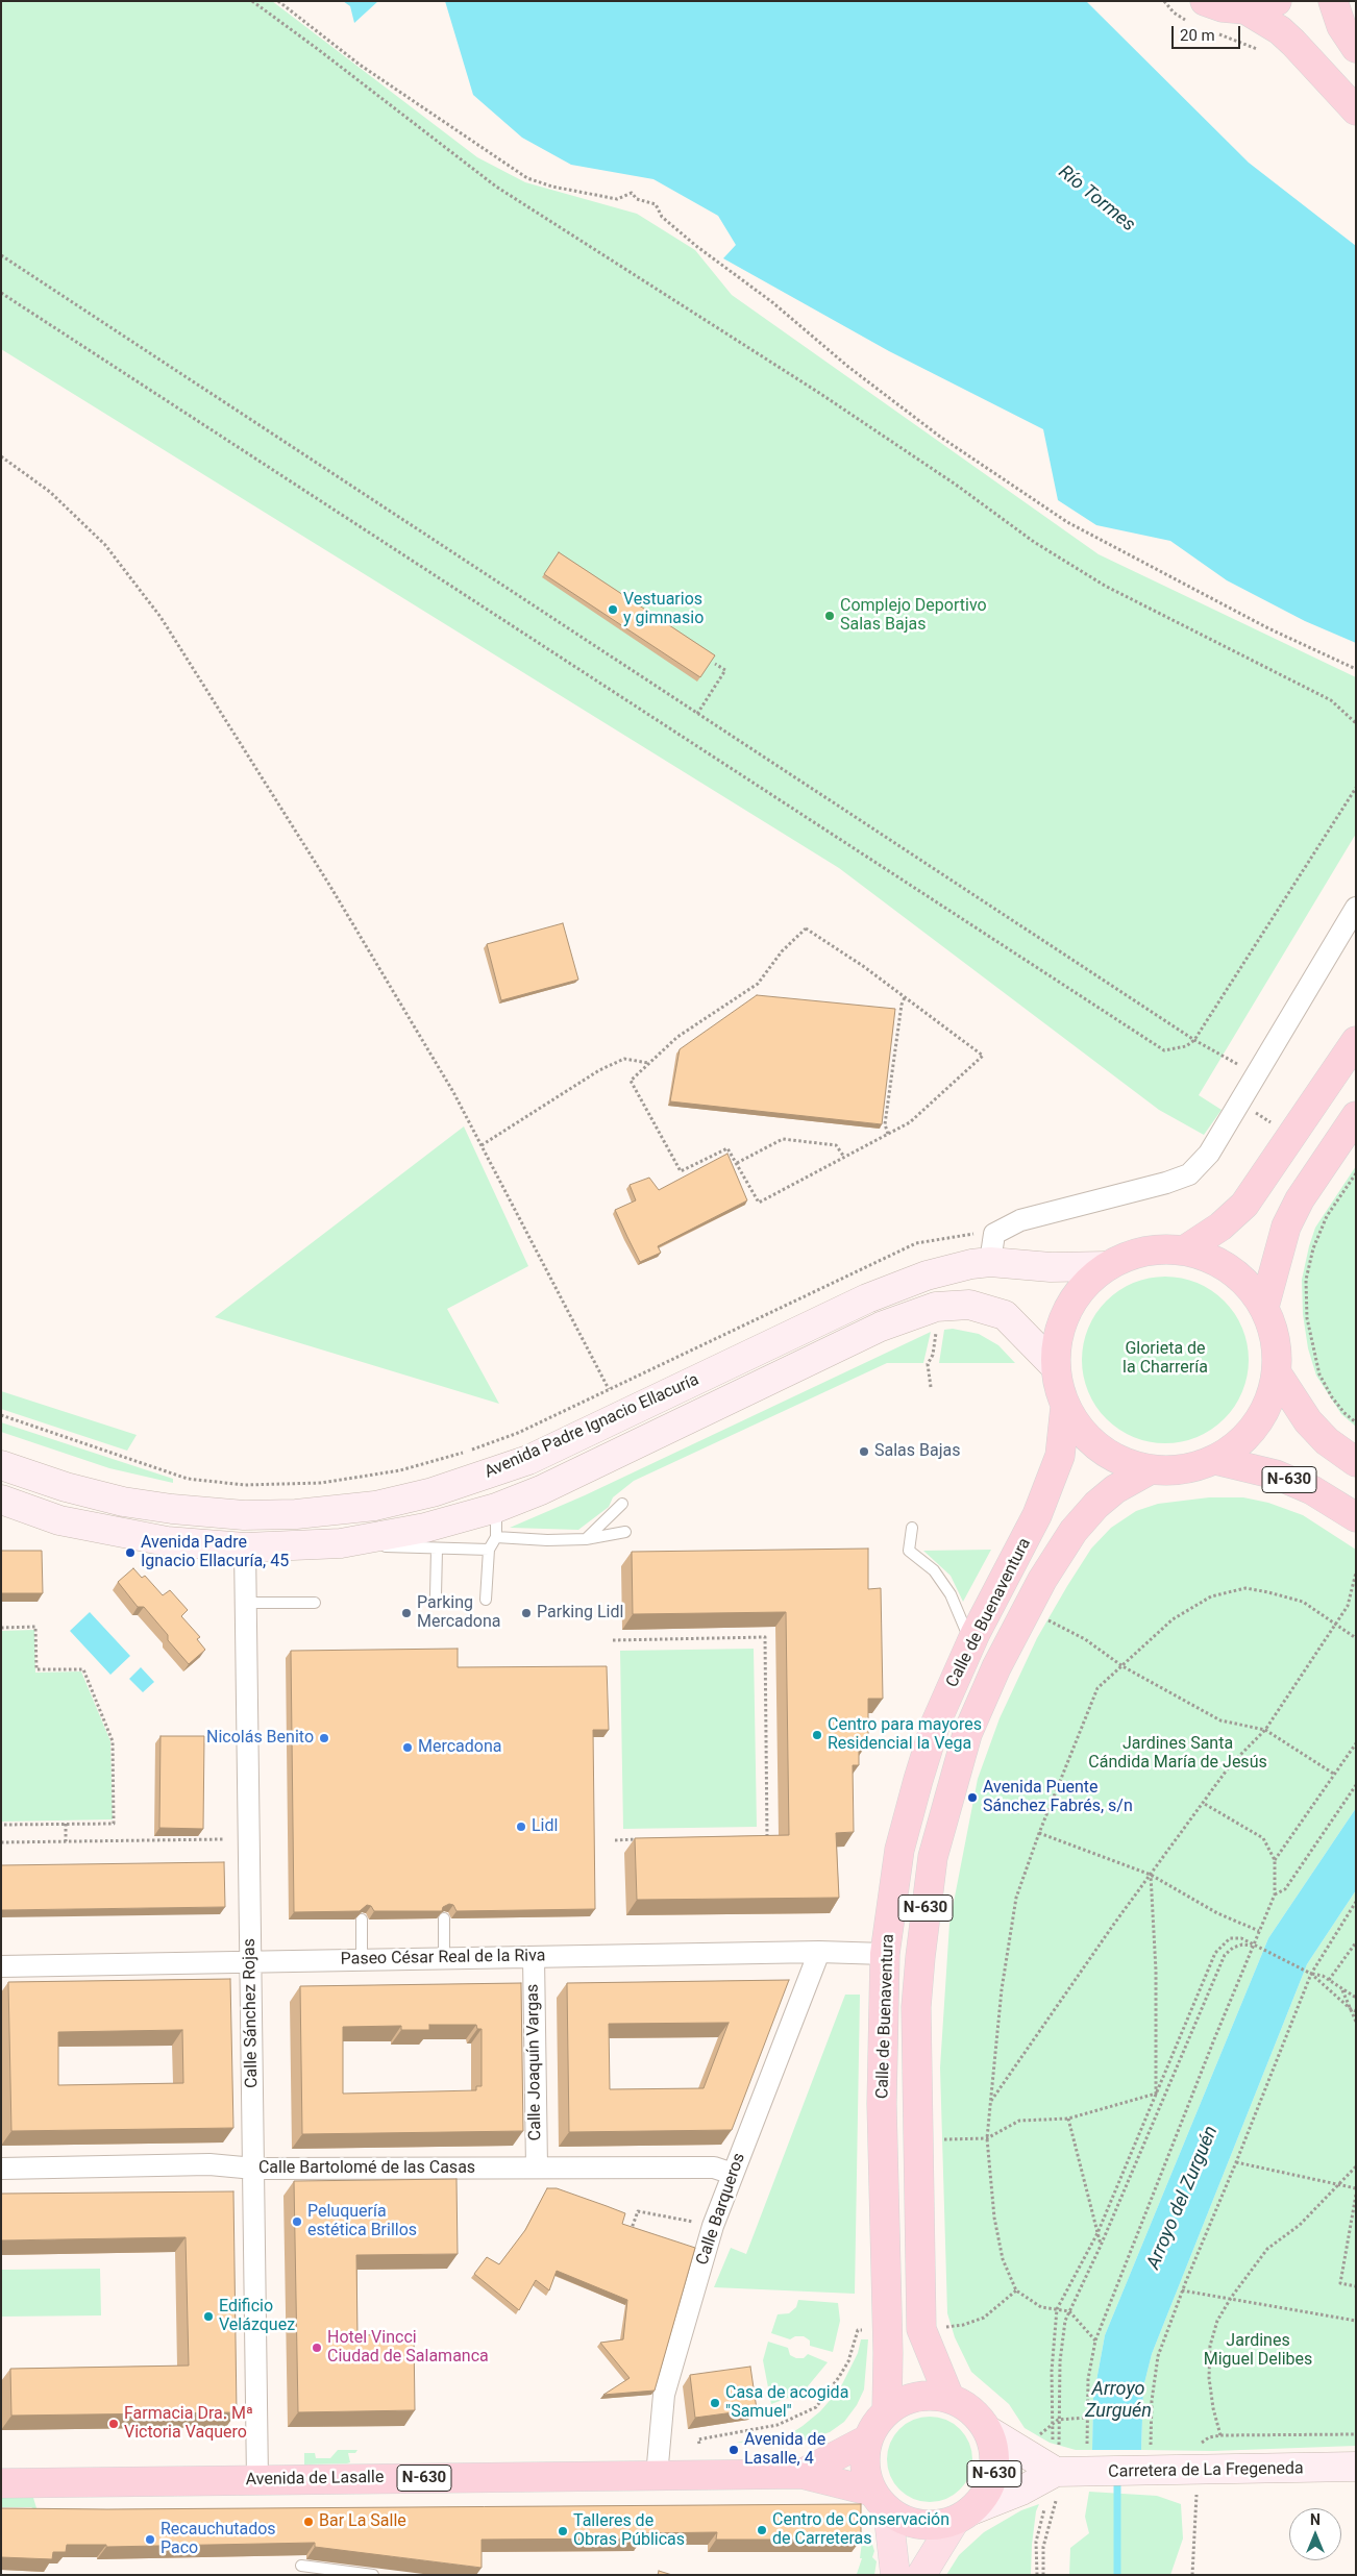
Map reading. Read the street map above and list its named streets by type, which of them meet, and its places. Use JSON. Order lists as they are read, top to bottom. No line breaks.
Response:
{"streets":{"highway":["N-630","Calle de Buenaventura","Avenida de Lasalle"],"main road":["Avenida Padre Ignacio Ellacuría","Carretera de La Fregeneda"],"street":["Paseo César Real de la Riva","Calle Sánchez Rojas","Calle Joaquín Vargas","Calle Bartolomé de las Casas","Calle Barqueros"]},"crossings":[["Avenida Padre Ignacio Ellacuría","N-630"],["Avenida Padre Ignacio Ellacuría","Calle Sánchez Rojas"],["N-630","Calle de Buenaventura"],["N-630","Carretera de La Fregeneda"],["N-630","Avenida de Lasalle"],["Calle de Buenaventura","Paseo César Real de la Riva"],["Calle de Buenaventura","Carretera de La Fregeneda"],["Calle de Buenaventura","Avenida de Lasalle"],["Paseo César Real de la Riva","Calle Sánchez Rojas"],["Paseo César Real de la Riva","Calle Joaquín Vargas"],["Paseo César Real de la Riva","Calle Barqueros"],["Calle Sánchez Rojas","Calle Bartolomé de las Casas"],["Calle Sánchez Rojas","Avenida de Lasalle"],["Calle Joaquín Vargas","Calle Bartolomé de las Casas"],["Calle Bartolomé de las Casas","Calle Barqueros"],["Calle Barqueros","Avenida de Lasalle"],["Carretera de La Fregeneda","Avenida de Lasalle"]],"water":["Río Tormes","Arroyo del Zurguén","Arroyo Zurguén"],"parks":["Glorieta de la Charrería","Jardines Santa Cándida María de Jesús","Jardines Miguel Delibes"],"places":["Vestuarios y gimnasio","Complejo Deportivo Salas Bajas","Salas Bajas","Avenida Padre Ignacio Ellacuría, 45","Parking Mercadona","Parking Lidl","Centro para mayores Residencial la Vega","Nicolás Benito","Mercadona","Avenida Puente Sánchez Fabrés, s/n","Lidl","Peluquería estética Brillos","Edificio Velázquez","Hotel Vincci Ciudad de Salamanca","Casa de acogida \"Samuel\"","Farmacia Dra. Mª Victoria Vaquero","Avenida de Lasalle, 4","Bar La Salle","Centro de Conservación de Carreteras","Talleres de Obras Públicas","Recauchutados Paco"],"scale_bar":"20 m","north":"top"}
